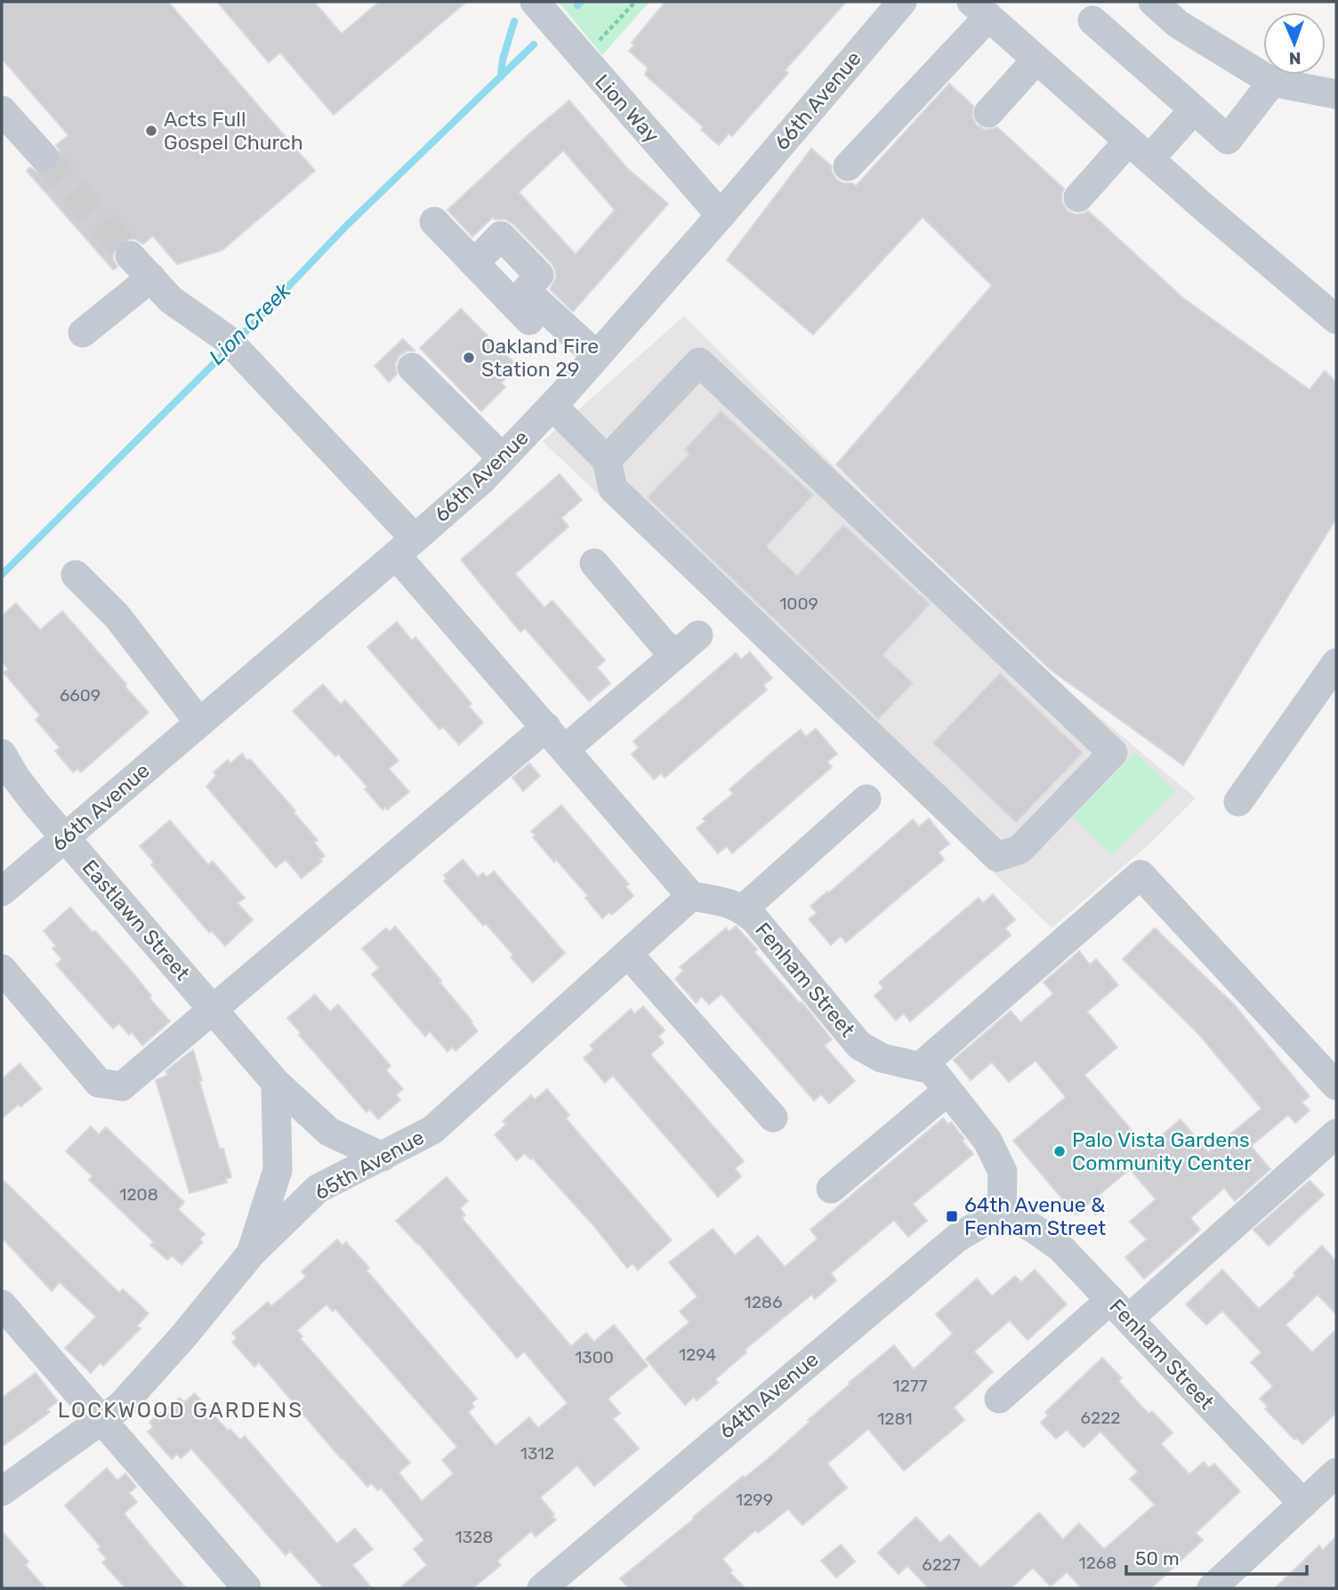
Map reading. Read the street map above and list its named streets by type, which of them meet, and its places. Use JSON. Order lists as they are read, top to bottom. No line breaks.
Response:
{"streets":{"street":["66th Avenue","Lion Way","Eastlawn Street","Fenham Street","65th Avenue","64th Avenue"]},"crossings":[["66th Avenue","Lion Way"],["66th Avenue","Eastlawn Street"],["Eastlawn Street","65th Avenue"],["Fenham Street","65th Avenue"],["Fenham Street","64th Avenue"]],"districts":["LOCKWOOD GARDENS"],"water":["Lion Creek"],"places":{"other":["Acts Full Gospel Church","Oakland Fire Station 29","Palo Vista Gardens Community Center"],"transit":["64th Avenue & Fenham Street"]},"house_numbers":["1009","6609","1208","1286","1294","1300","1277","6222","1281","1312","1299","1328","1268","6227"],"scale_bar":"50 m","north":"bottom"}
